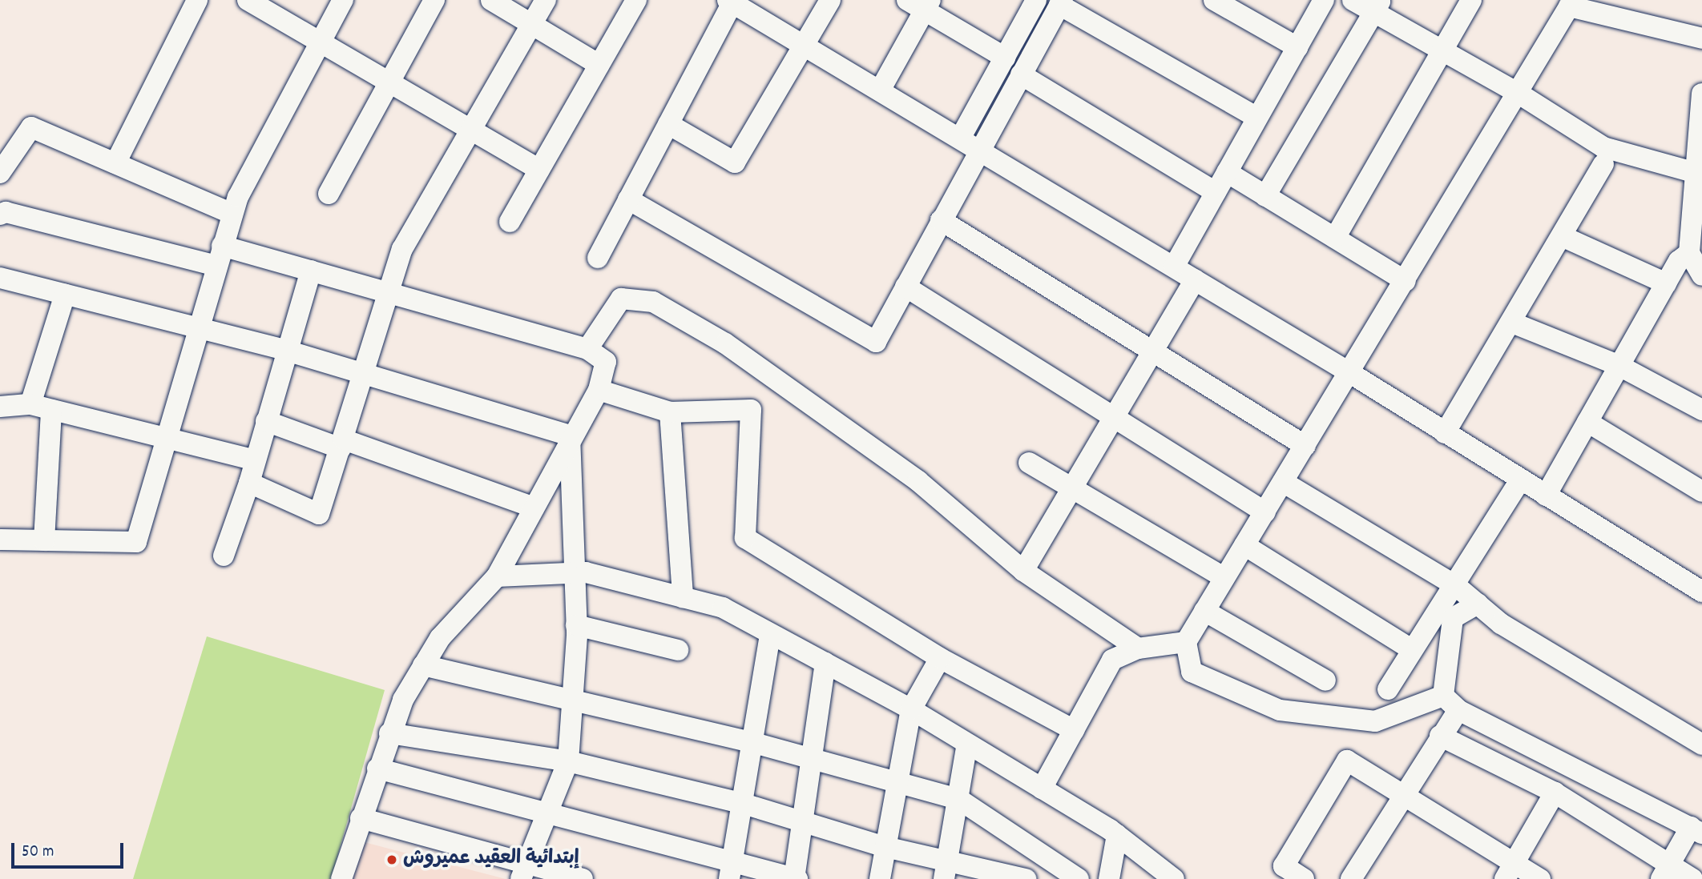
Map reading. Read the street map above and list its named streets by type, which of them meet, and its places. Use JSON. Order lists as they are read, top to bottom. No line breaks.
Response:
{"places":["إبتدائية العقيد عميروش"],"scale_bar":"50 m"}
